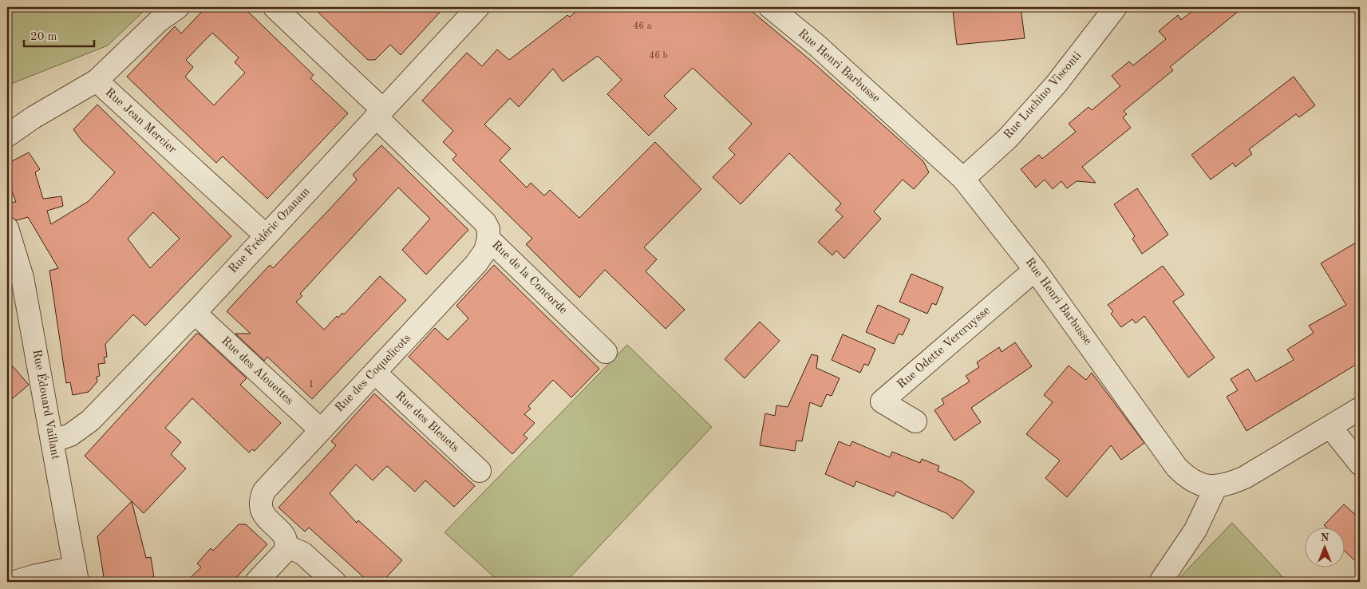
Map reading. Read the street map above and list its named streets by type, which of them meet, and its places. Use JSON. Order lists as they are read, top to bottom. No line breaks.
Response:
{"streets":{"street":["Rue Henri Barbusse","Rue Luchino Visconti","Rue Jean Mercier","Rue Frédéric Ozanam","Rue de la Concorde","Rue Odette Vercruysse","Rue des Alouettes","Rue des Coquelicots","Rue Édouard Vaillant","Rue des Bleuets"]},"crossings":[["Rue Henri Barbusse","Rue Luchino Visconti"],["Rue Henri Barbusse","Rue Odette Vercruysse"],["Rue Jean Mercier","Rue Frédéric Ozanam"],["Rue Frédéric Ozanam","Rue de la Concorde"],["Rue Frédéric Ozanam","Rue des Alouettes"],["Rue Frédéric Ozanam","Rue Édouard Vaillant"],["Rue de la Concorde","Rue des Coquelicots"],["Rue des Alouettes","Rue des Coquelicots"],["Rue des Coquelicots","Rue des Bleuets"]],"house_numbers":["46 a","46 b","1"],"scale_bar":"20 m","north":"top"}
